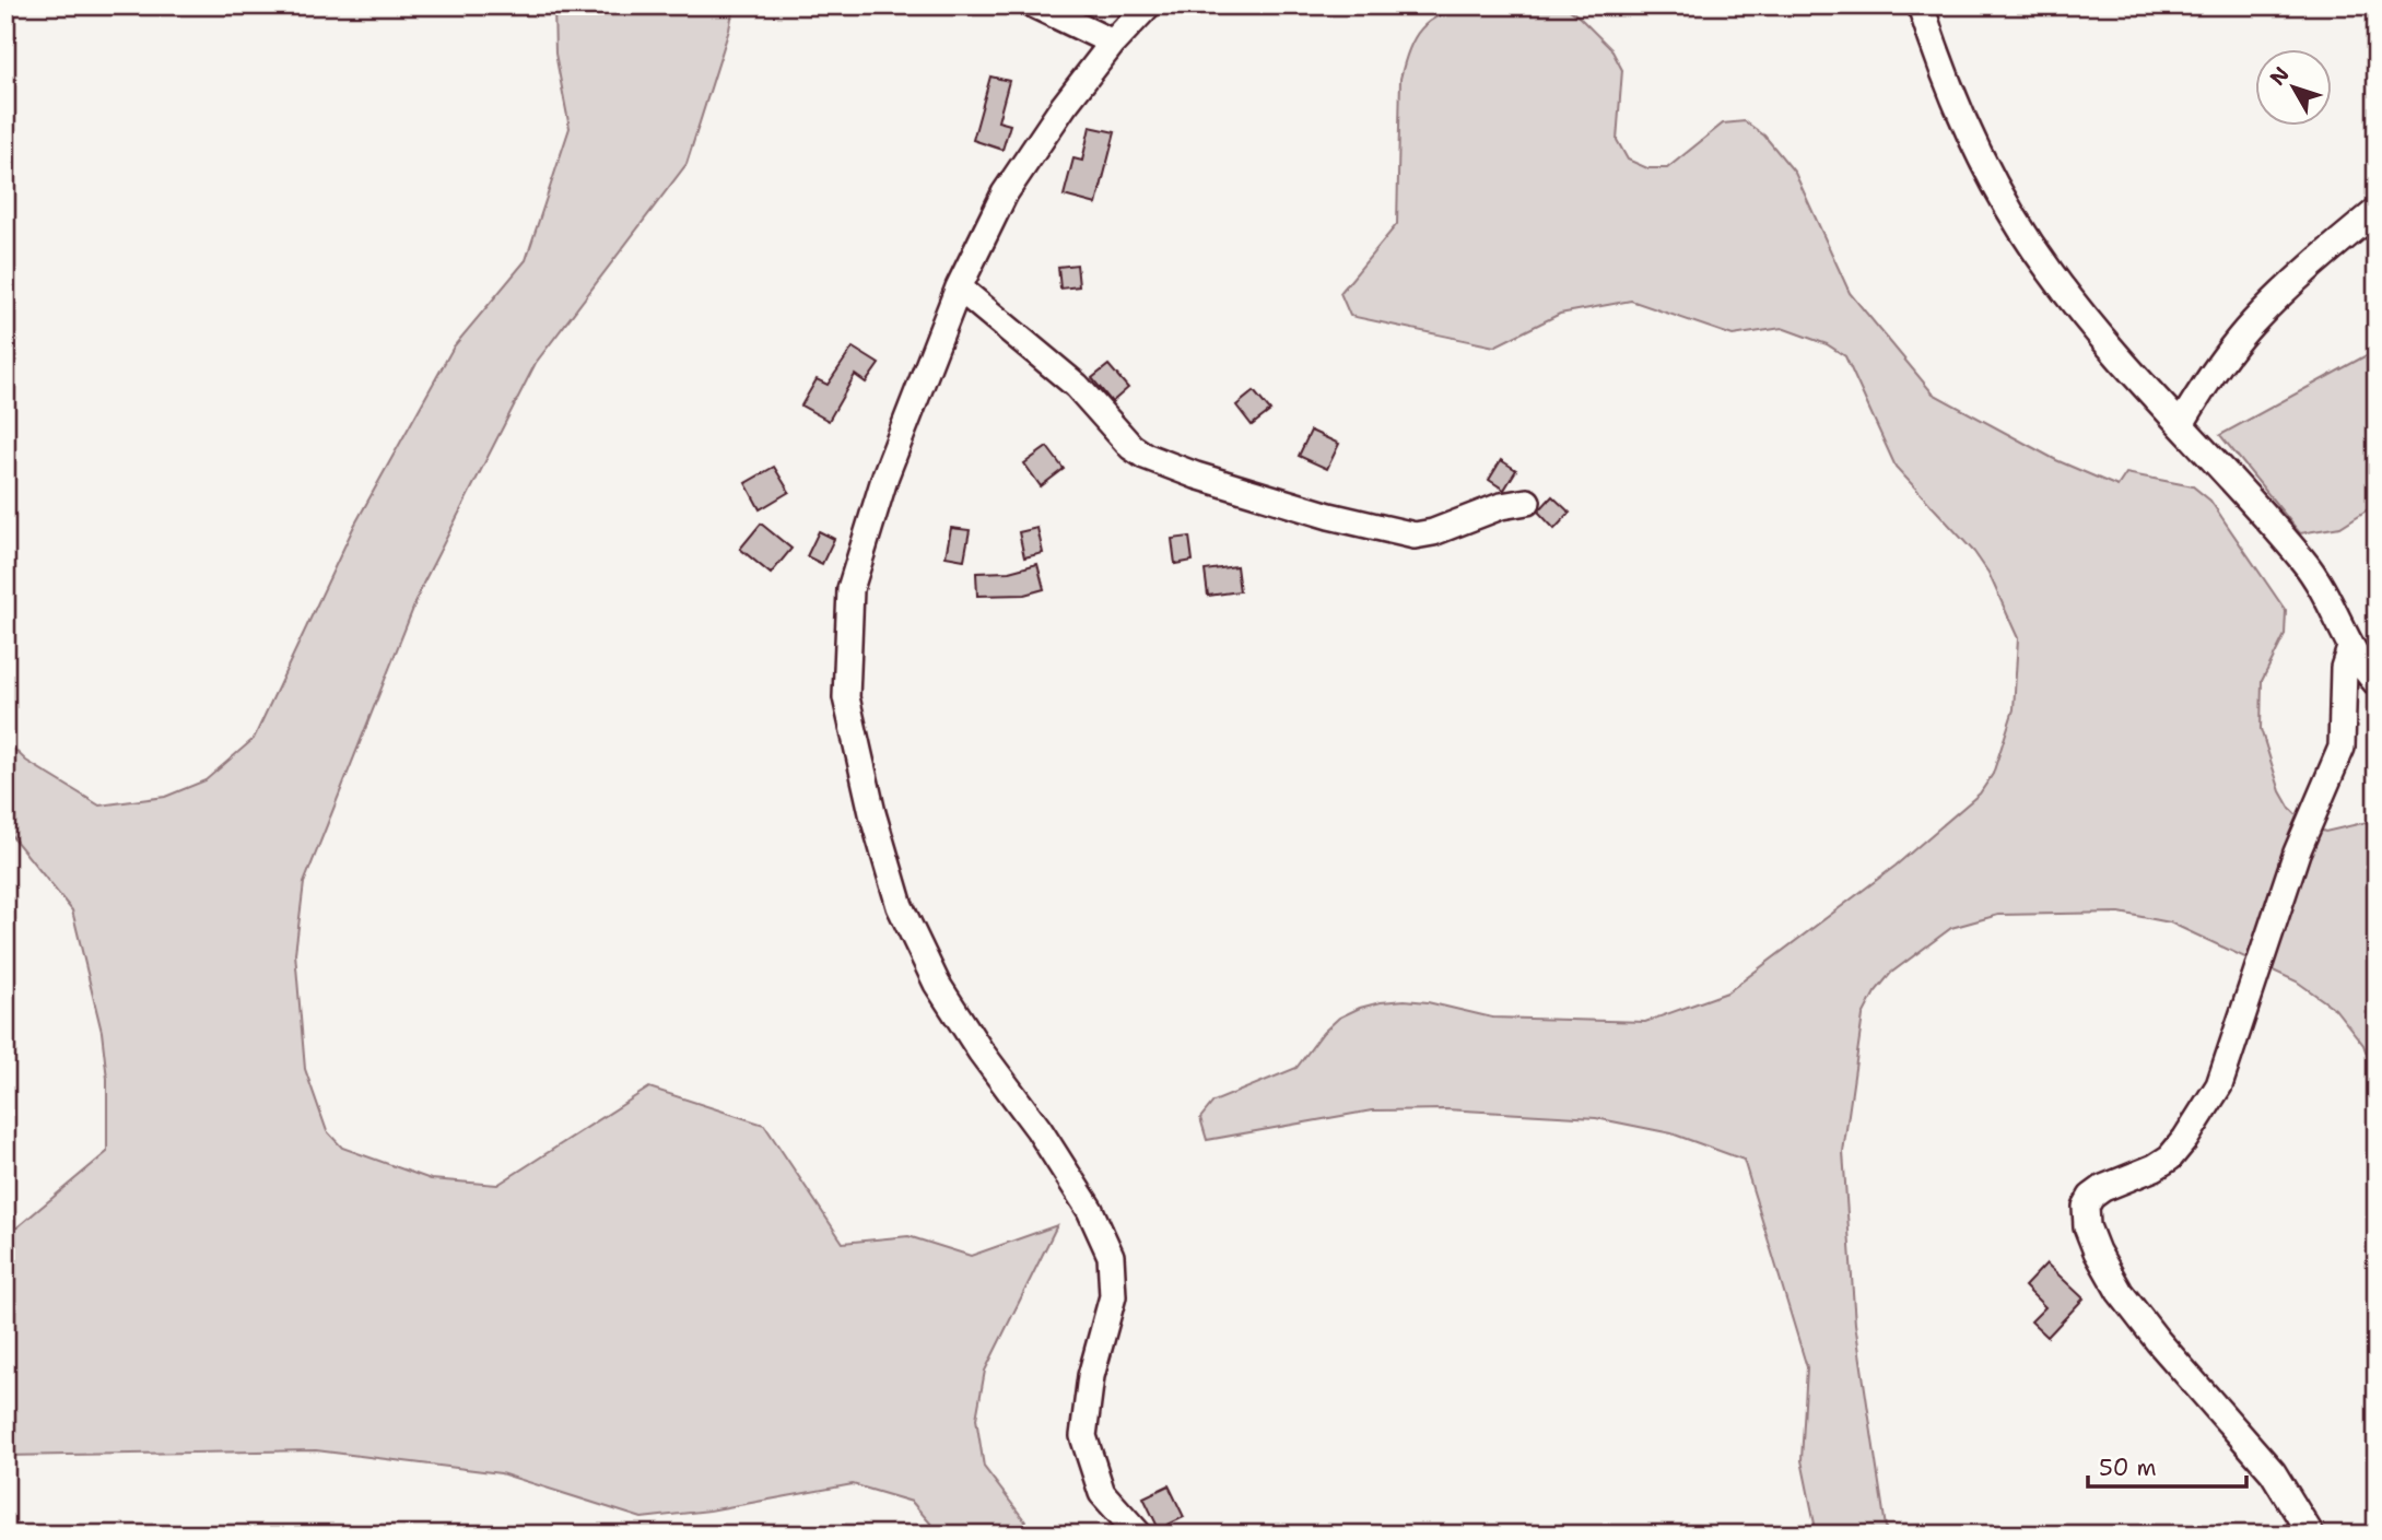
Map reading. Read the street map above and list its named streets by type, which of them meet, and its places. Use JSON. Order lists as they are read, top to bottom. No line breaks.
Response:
{"scale_bar":"50 m","north":"top left"}
